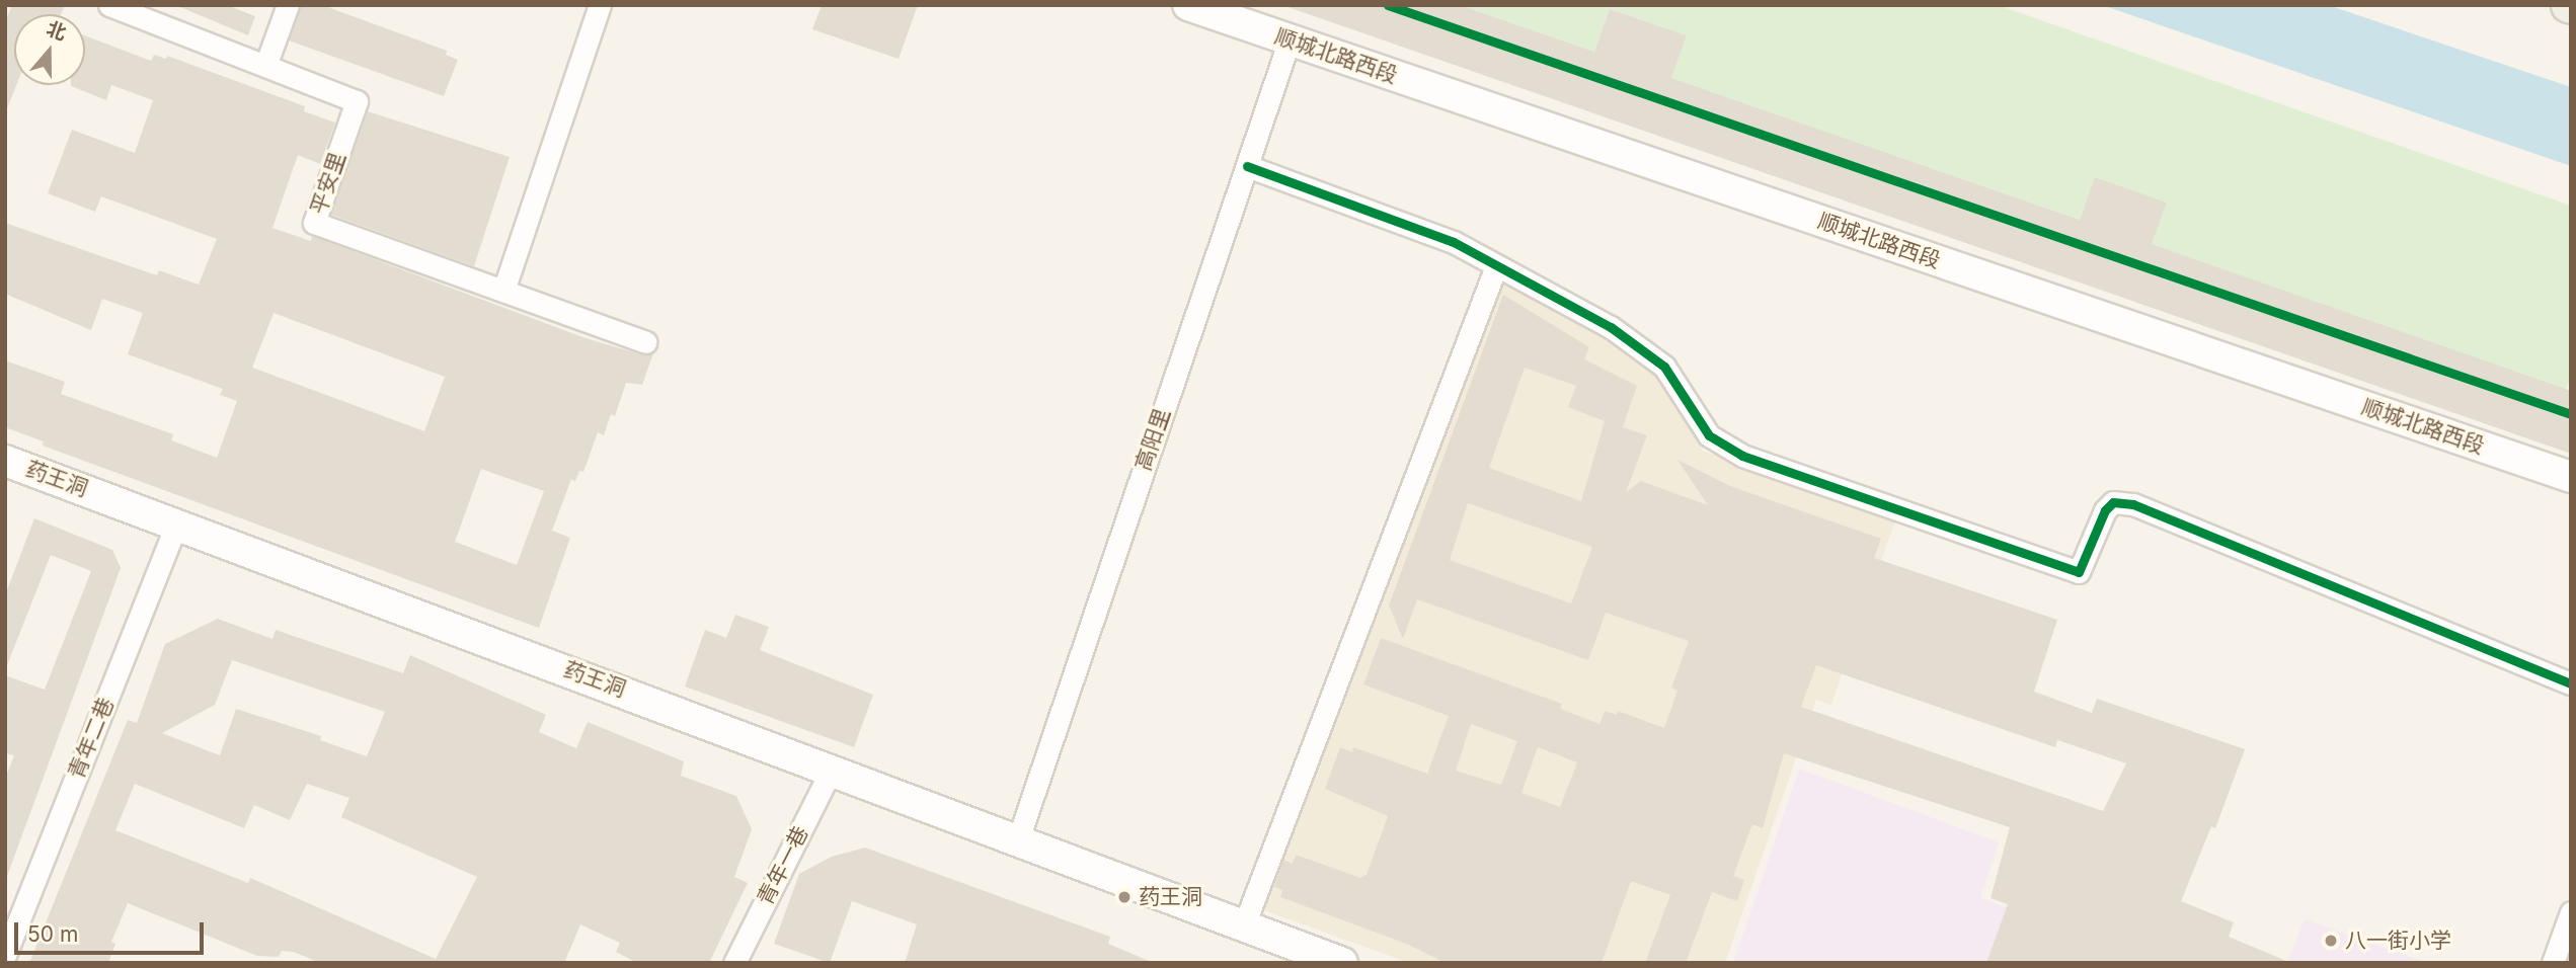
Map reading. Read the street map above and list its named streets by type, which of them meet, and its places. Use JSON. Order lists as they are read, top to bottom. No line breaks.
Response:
{"streets":{"street":["顺城北路西段","平安里","高阳里","药王洞","青年二巷","青年一巷"]},"crossings":[["顺城北路西段","高阳里"],["高阳里","药王洞"],["药王洞","青年二巷"],["药王洞","青年一巷"]],"places":["药王洞","八一街小学"],"scale_bar":"50 m","north":"top"}
